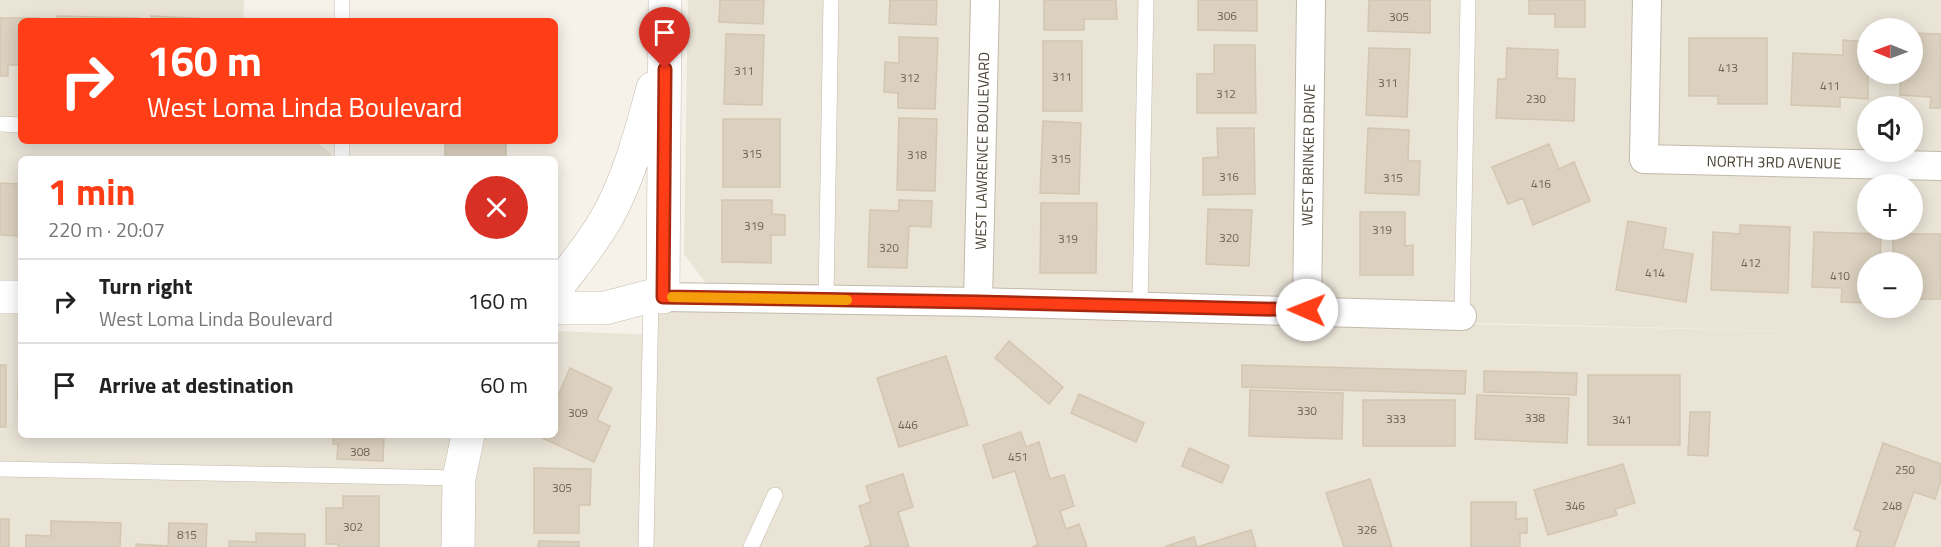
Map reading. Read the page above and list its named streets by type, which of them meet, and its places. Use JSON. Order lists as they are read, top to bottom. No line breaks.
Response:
{"streets":{"street":["WEST LAWRENCE BOULEVARD","WEST BRINKER DRIVE","NORTH 3RD AVENUE"]},"house_numbers":["306","305","413","311","311","312","311","411","312","230","315","318","315","316","315","416","319","319","320","319","320","412","414","410","330","309","338","333","341","446","308","451","250","305","346","248","302","326","815"],"north":"left","page":{"map_buttons":["+","−"],"turn":["160 m","West Loma Linda Boulevard"],"heading":["1 min","220 m · 20:07"],"list":[{"name":"Turn right","note":"West Loma Linda Boulevard","value":"160 m"},{"name":"Arrive at destination","value":"60 m"}]}}
